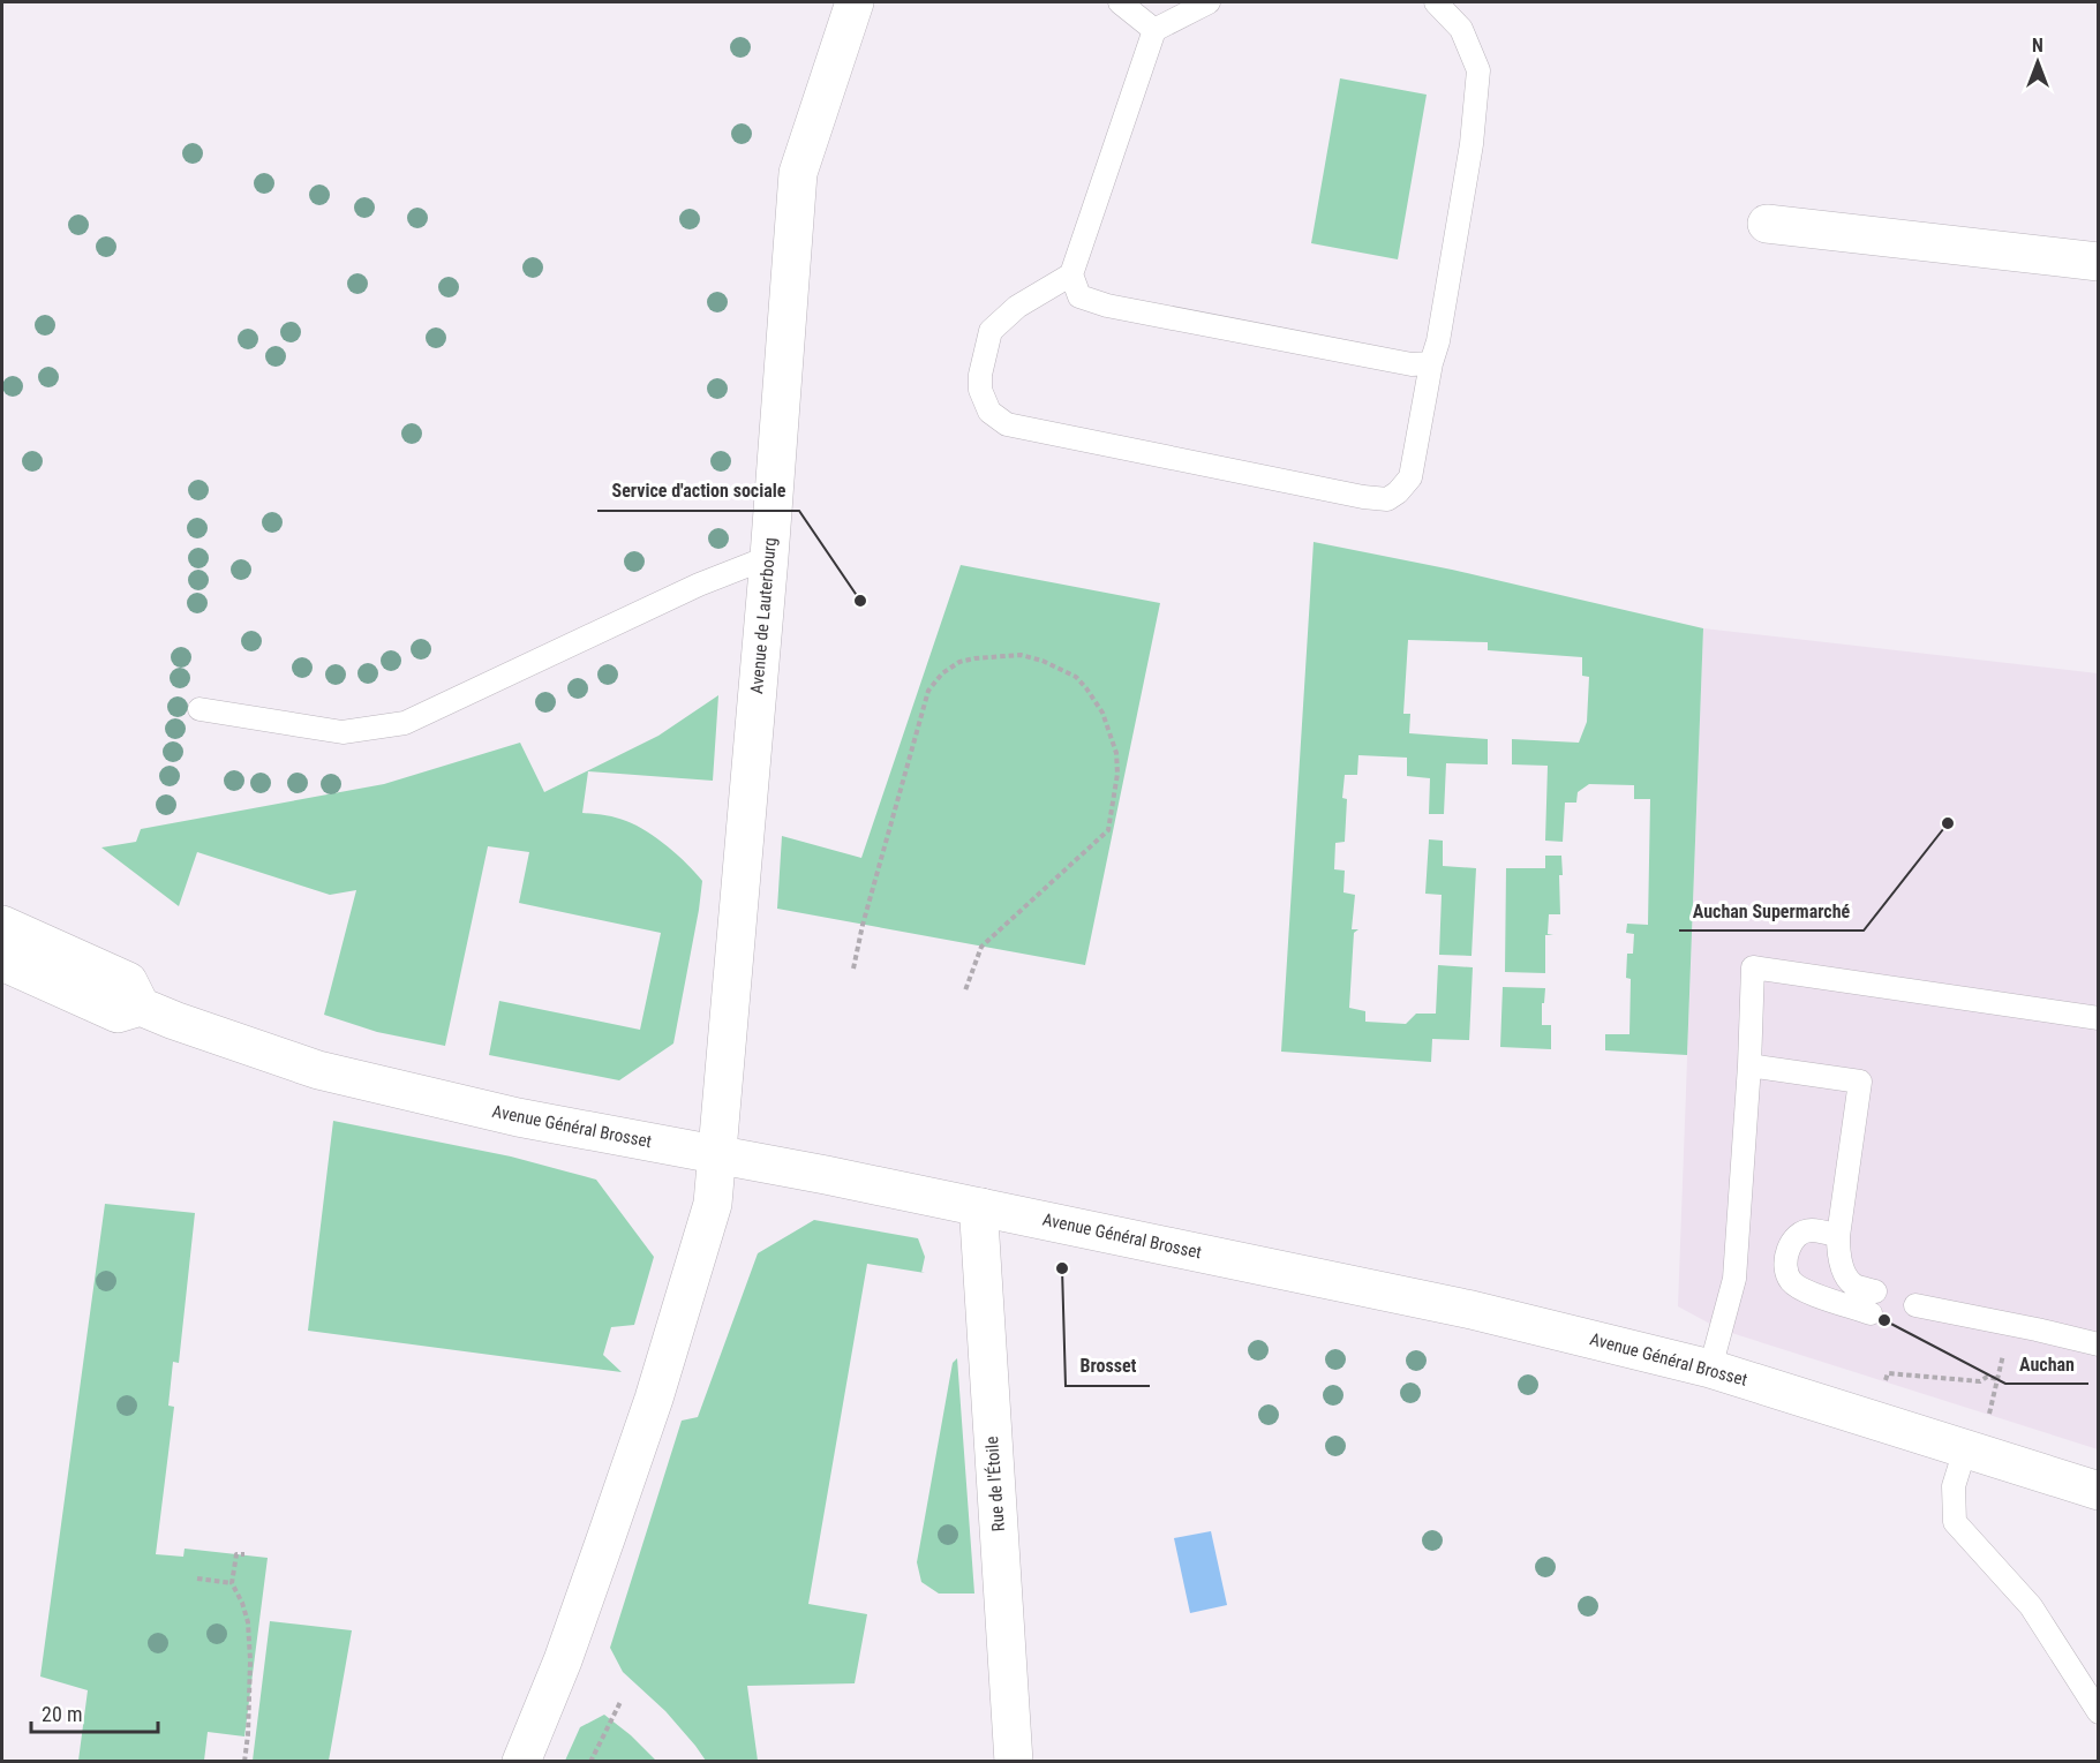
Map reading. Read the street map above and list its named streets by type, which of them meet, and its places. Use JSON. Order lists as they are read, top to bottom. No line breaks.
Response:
{"streets":{"street":["Avenue de Lauterbourg","Avenue Général Brosset","Rue de l'Étoile"]},"crossings":[["Avenue de Lauterbourg","Avenue Général Brosset"],["Avenue Général Brosset","Rue de l'Étoile"]],"places":["Service d'action sociale","Auchan Supermarché","Brosset","Auchan"],"scale_bar":"20 m","north":"top"}
